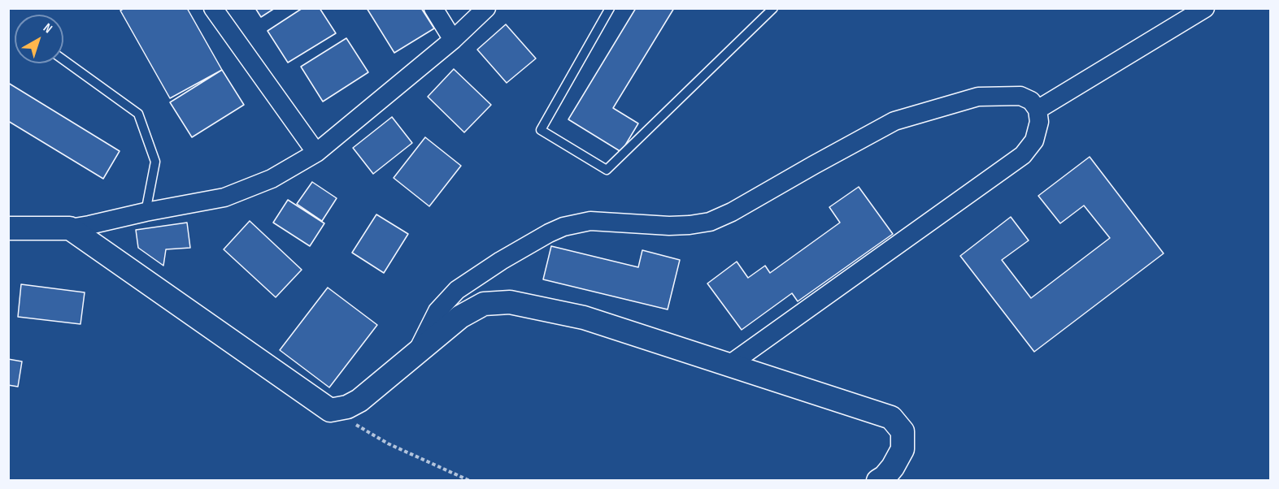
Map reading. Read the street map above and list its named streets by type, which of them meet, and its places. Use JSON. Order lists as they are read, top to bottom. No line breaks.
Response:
{"north":"top right"}
